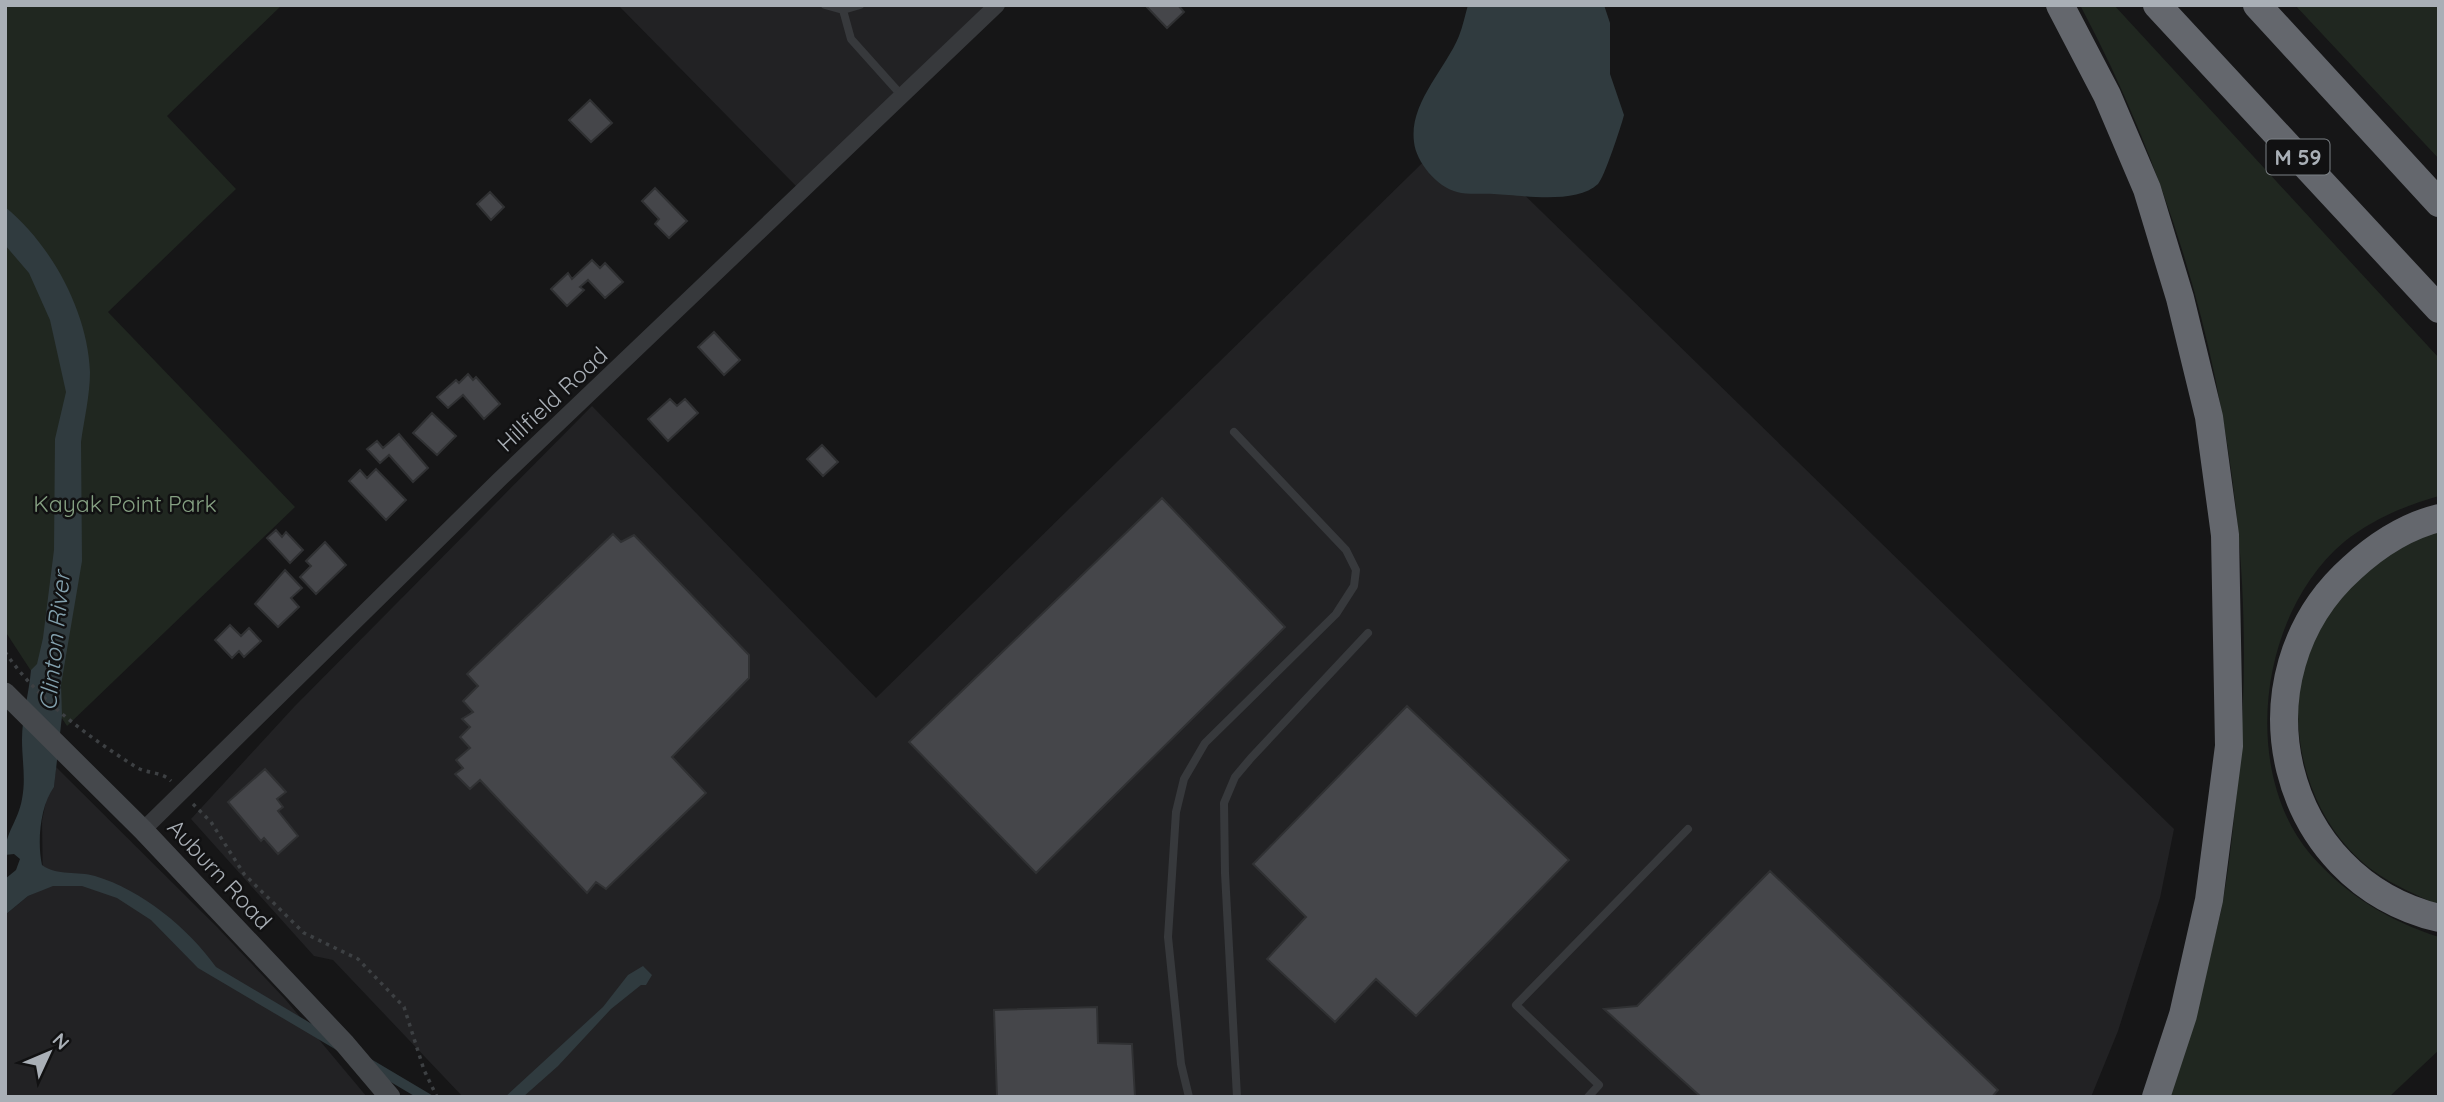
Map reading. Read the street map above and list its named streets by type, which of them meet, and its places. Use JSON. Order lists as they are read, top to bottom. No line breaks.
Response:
{"streets":{"highway":["M 59"],"main road":["Auburn Road"],"street":["Hillfield Road"]},"crossings":[["Hillfield Road","Auburn Road"]],"water":["Clinton River"],"parks":["Kayak Point Park"],"north":"top right"}
